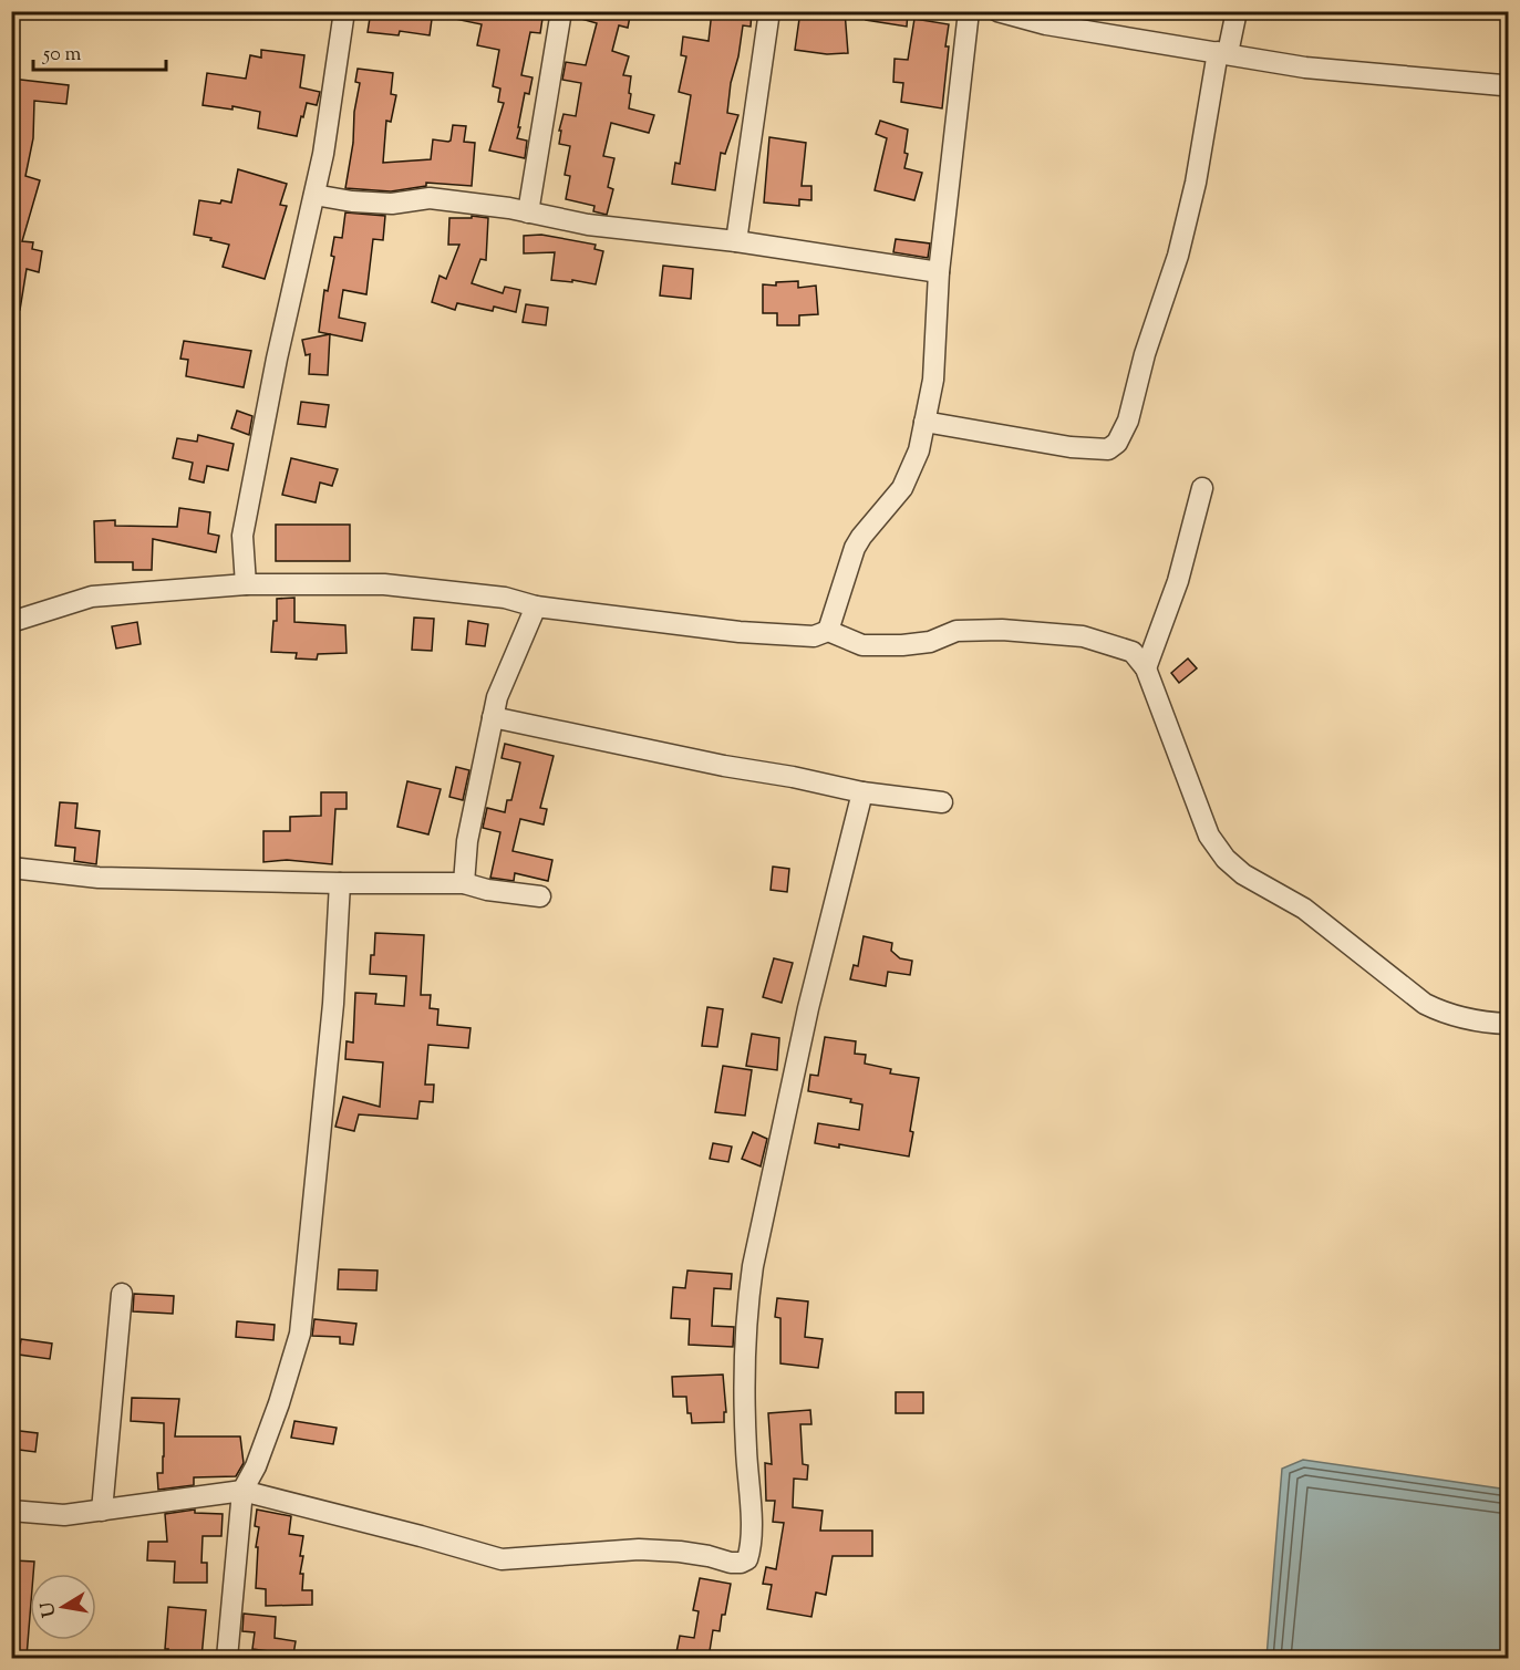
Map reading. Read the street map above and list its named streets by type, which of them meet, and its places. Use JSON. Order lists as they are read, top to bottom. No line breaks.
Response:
{"scale_bar":"50 m","north":"left"}
